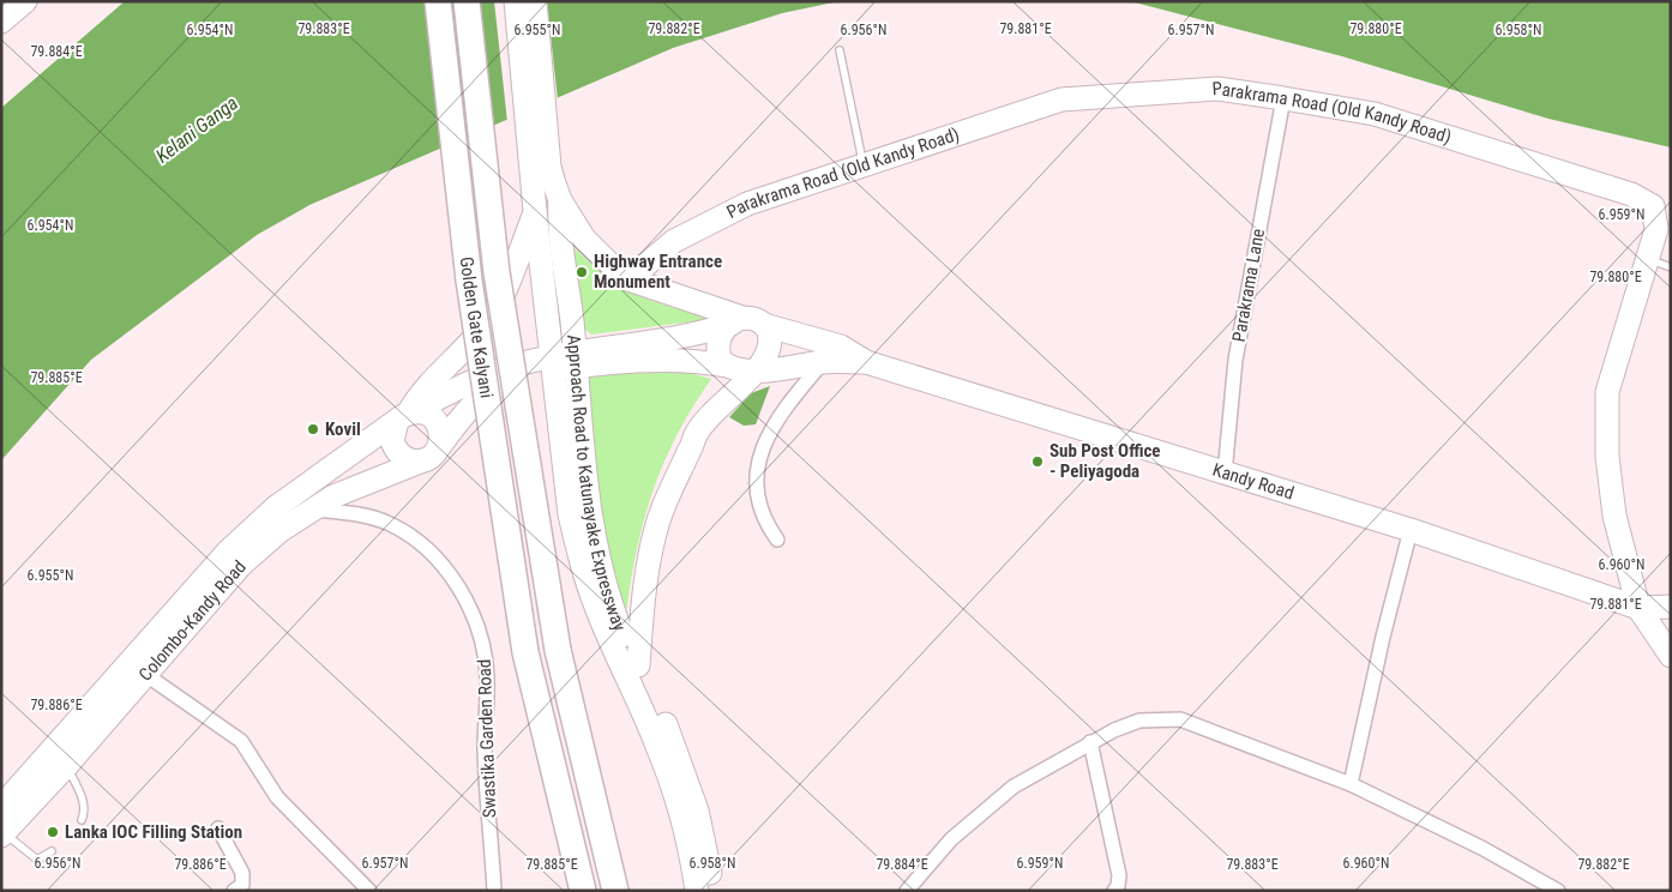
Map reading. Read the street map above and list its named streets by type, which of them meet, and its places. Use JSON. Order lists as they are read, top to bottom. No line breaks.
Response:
{"streets":{"highway":["Golden Gate Kalyani"],"main road":["Parakrama Road (Old Kandy Road)","Approach Road to Katunayake Expressway","Kandy Road","Colombo-Kandy Road"],"street":["Parakrama Lane","Swastika Garden Road"]},"crossings":[["Parakrama Road (Old Kandy Road)","Parakrama Lane"],["Parakrama Road (Old Kandy Road)","Kandy Road"],["Parakrama Lane","Kandy Road"],["Approach Road to Katunayake Expressway","Colombo-Kandy Road"],["Colombo-Kandy Road","Swastika Garden Road"]],"water":["Kelani Ganga"],"places":["Highway Entrance Monument","Kovil","Sub Post Office - Peliyagoda","Lanka IOC Filling Station"],"coordinates":["79.883°E","79.882°E","79.881°E","79.880°E","6.954°N","6.956°N","6.957°N","6.958°N","6.955°N","79.884°E","6.959°N","79.885°E","6.960°N","79.886°E"]}
